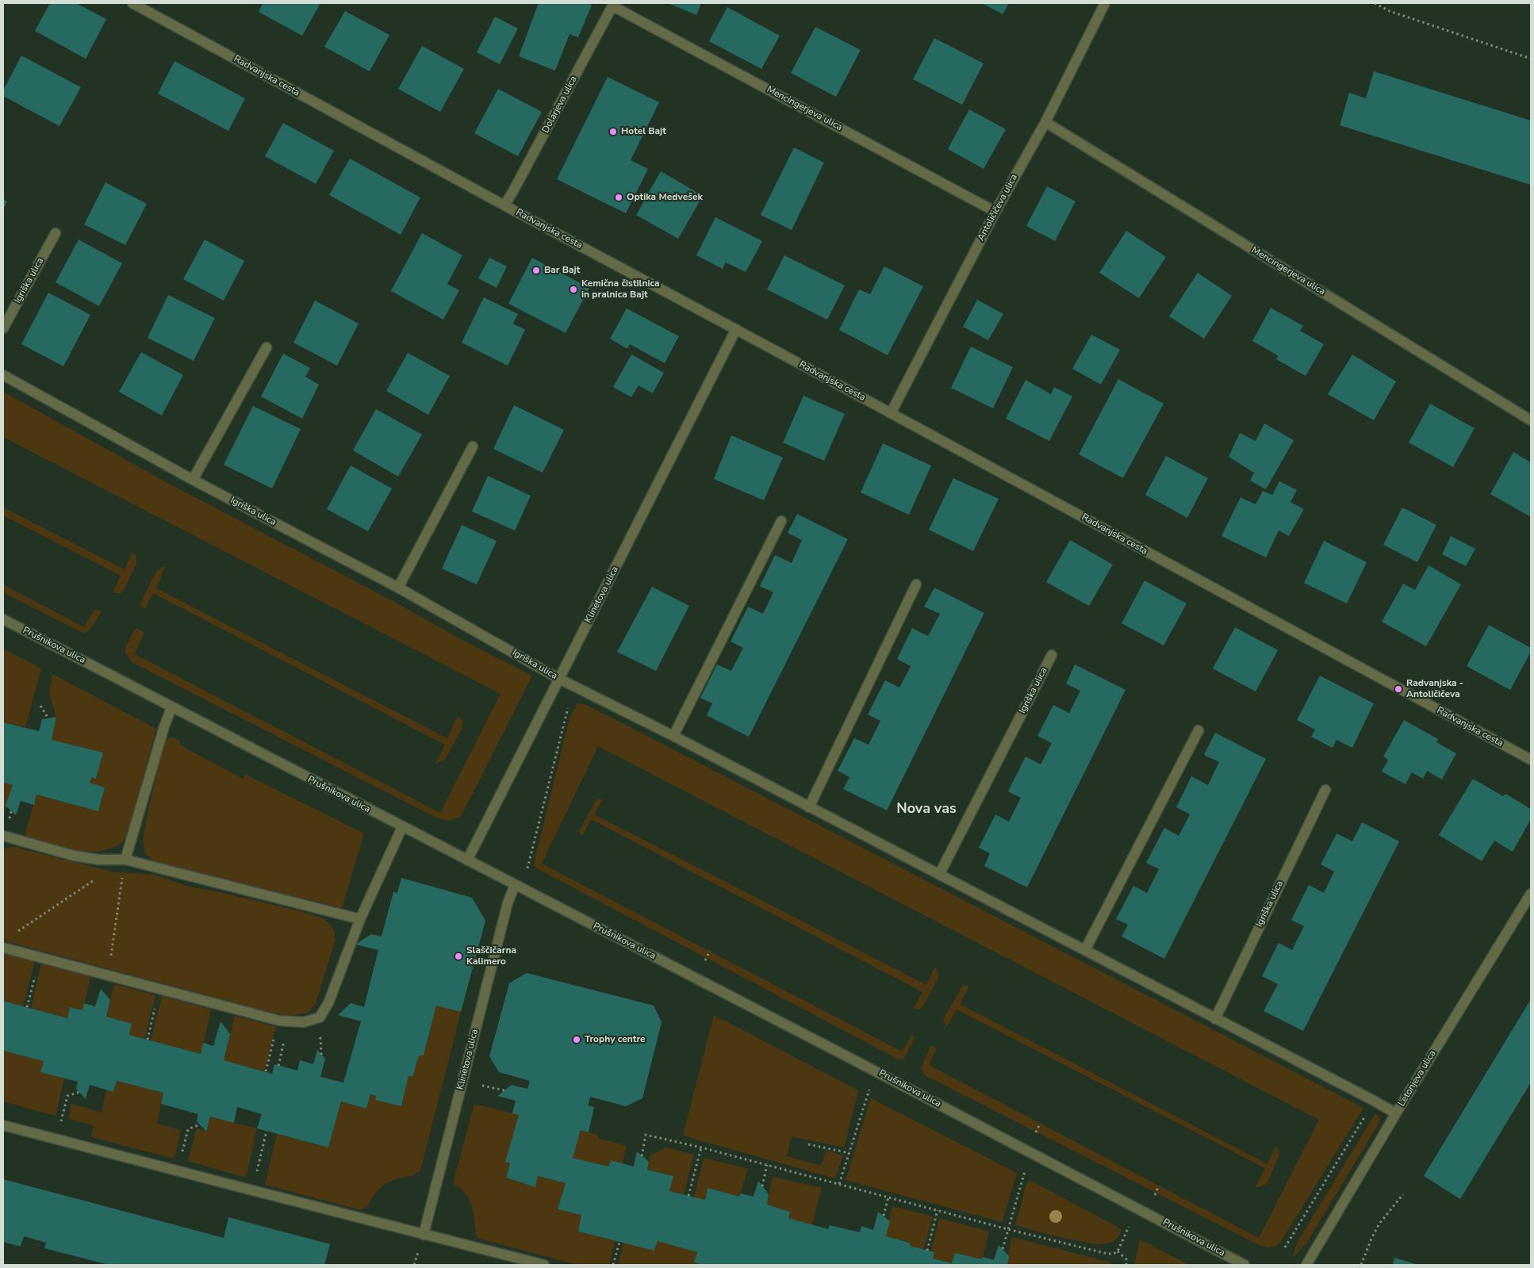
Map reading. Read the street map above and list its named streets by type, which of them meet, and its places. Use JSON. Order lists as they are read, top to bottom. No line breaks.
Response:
{"streets":{"street":["Radvanjska cesta","Dolarjeva ulica","Mencingerjeva ulica","Antoličičeva ulica","Igriška ulica","Klinetova ulica","Prušnikova ulica","Letonjeva ulica"]},"crossings":[["Radvanjska cesta","Dolarjeva ulica"],["Radvanjska cesta","Antoličičeva ulica"],["Radvanjska cesta","Klinetova ulica"],["Dolarjeva ulica","Mencingerjeva ulica"],["Mencingerjeva ulica","Antoličičeva ulica"],["Igriška ulica","Klinetova ulica"],["Igriška ulica","Letonjeva ulica"],["Klinetova ulica","Prušnikova ulica"]],"districts":["Nova vas"],"places":["Hotel Bajt","Optika Medvešek","Bar Bajt","Kemična čistilnica in pralnica Bajt","Radvanjska - Antoličičeva","Slaščičarna Kalimero","Trophy centre"]}
